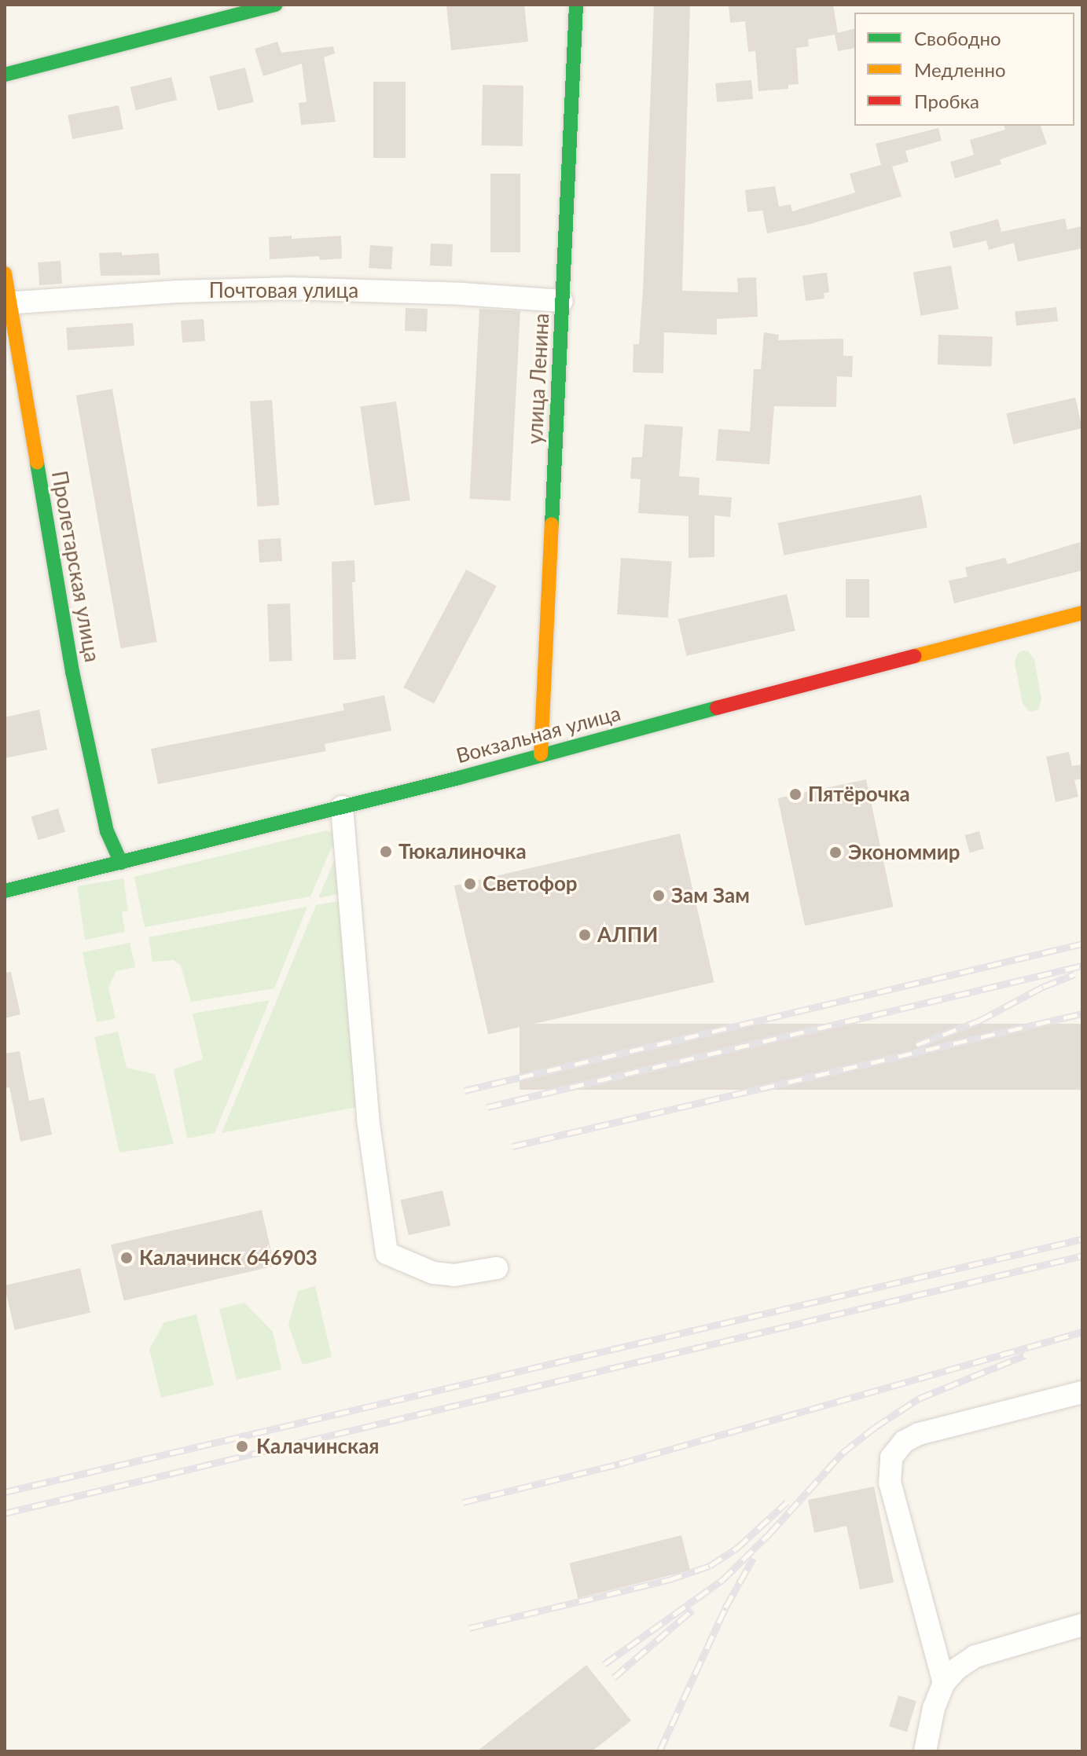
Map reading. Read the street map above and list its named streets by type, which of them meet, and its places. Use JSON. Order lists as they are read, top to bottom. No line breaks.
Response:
{"streets":{"main road":["улица Ленина","Пролетарская улица","Вокзальная улица"],"street":["Почтовая улица"]},"crossings":[["Почтовая улица","улица Ленина"],["Почтовая улица","Пролетарская улица"],["улица Ленина","Вокзальная улица"],["Пролетарская улица","Вокзальная улица"]],"places":["Пятёрочка","Тюкалиночка","Экономмир","Светофор","Зам Зам","АЛПИ","Калачинск 646903","Калачинская"],"legend":["Свободно","Медленно","Пробка"]}
